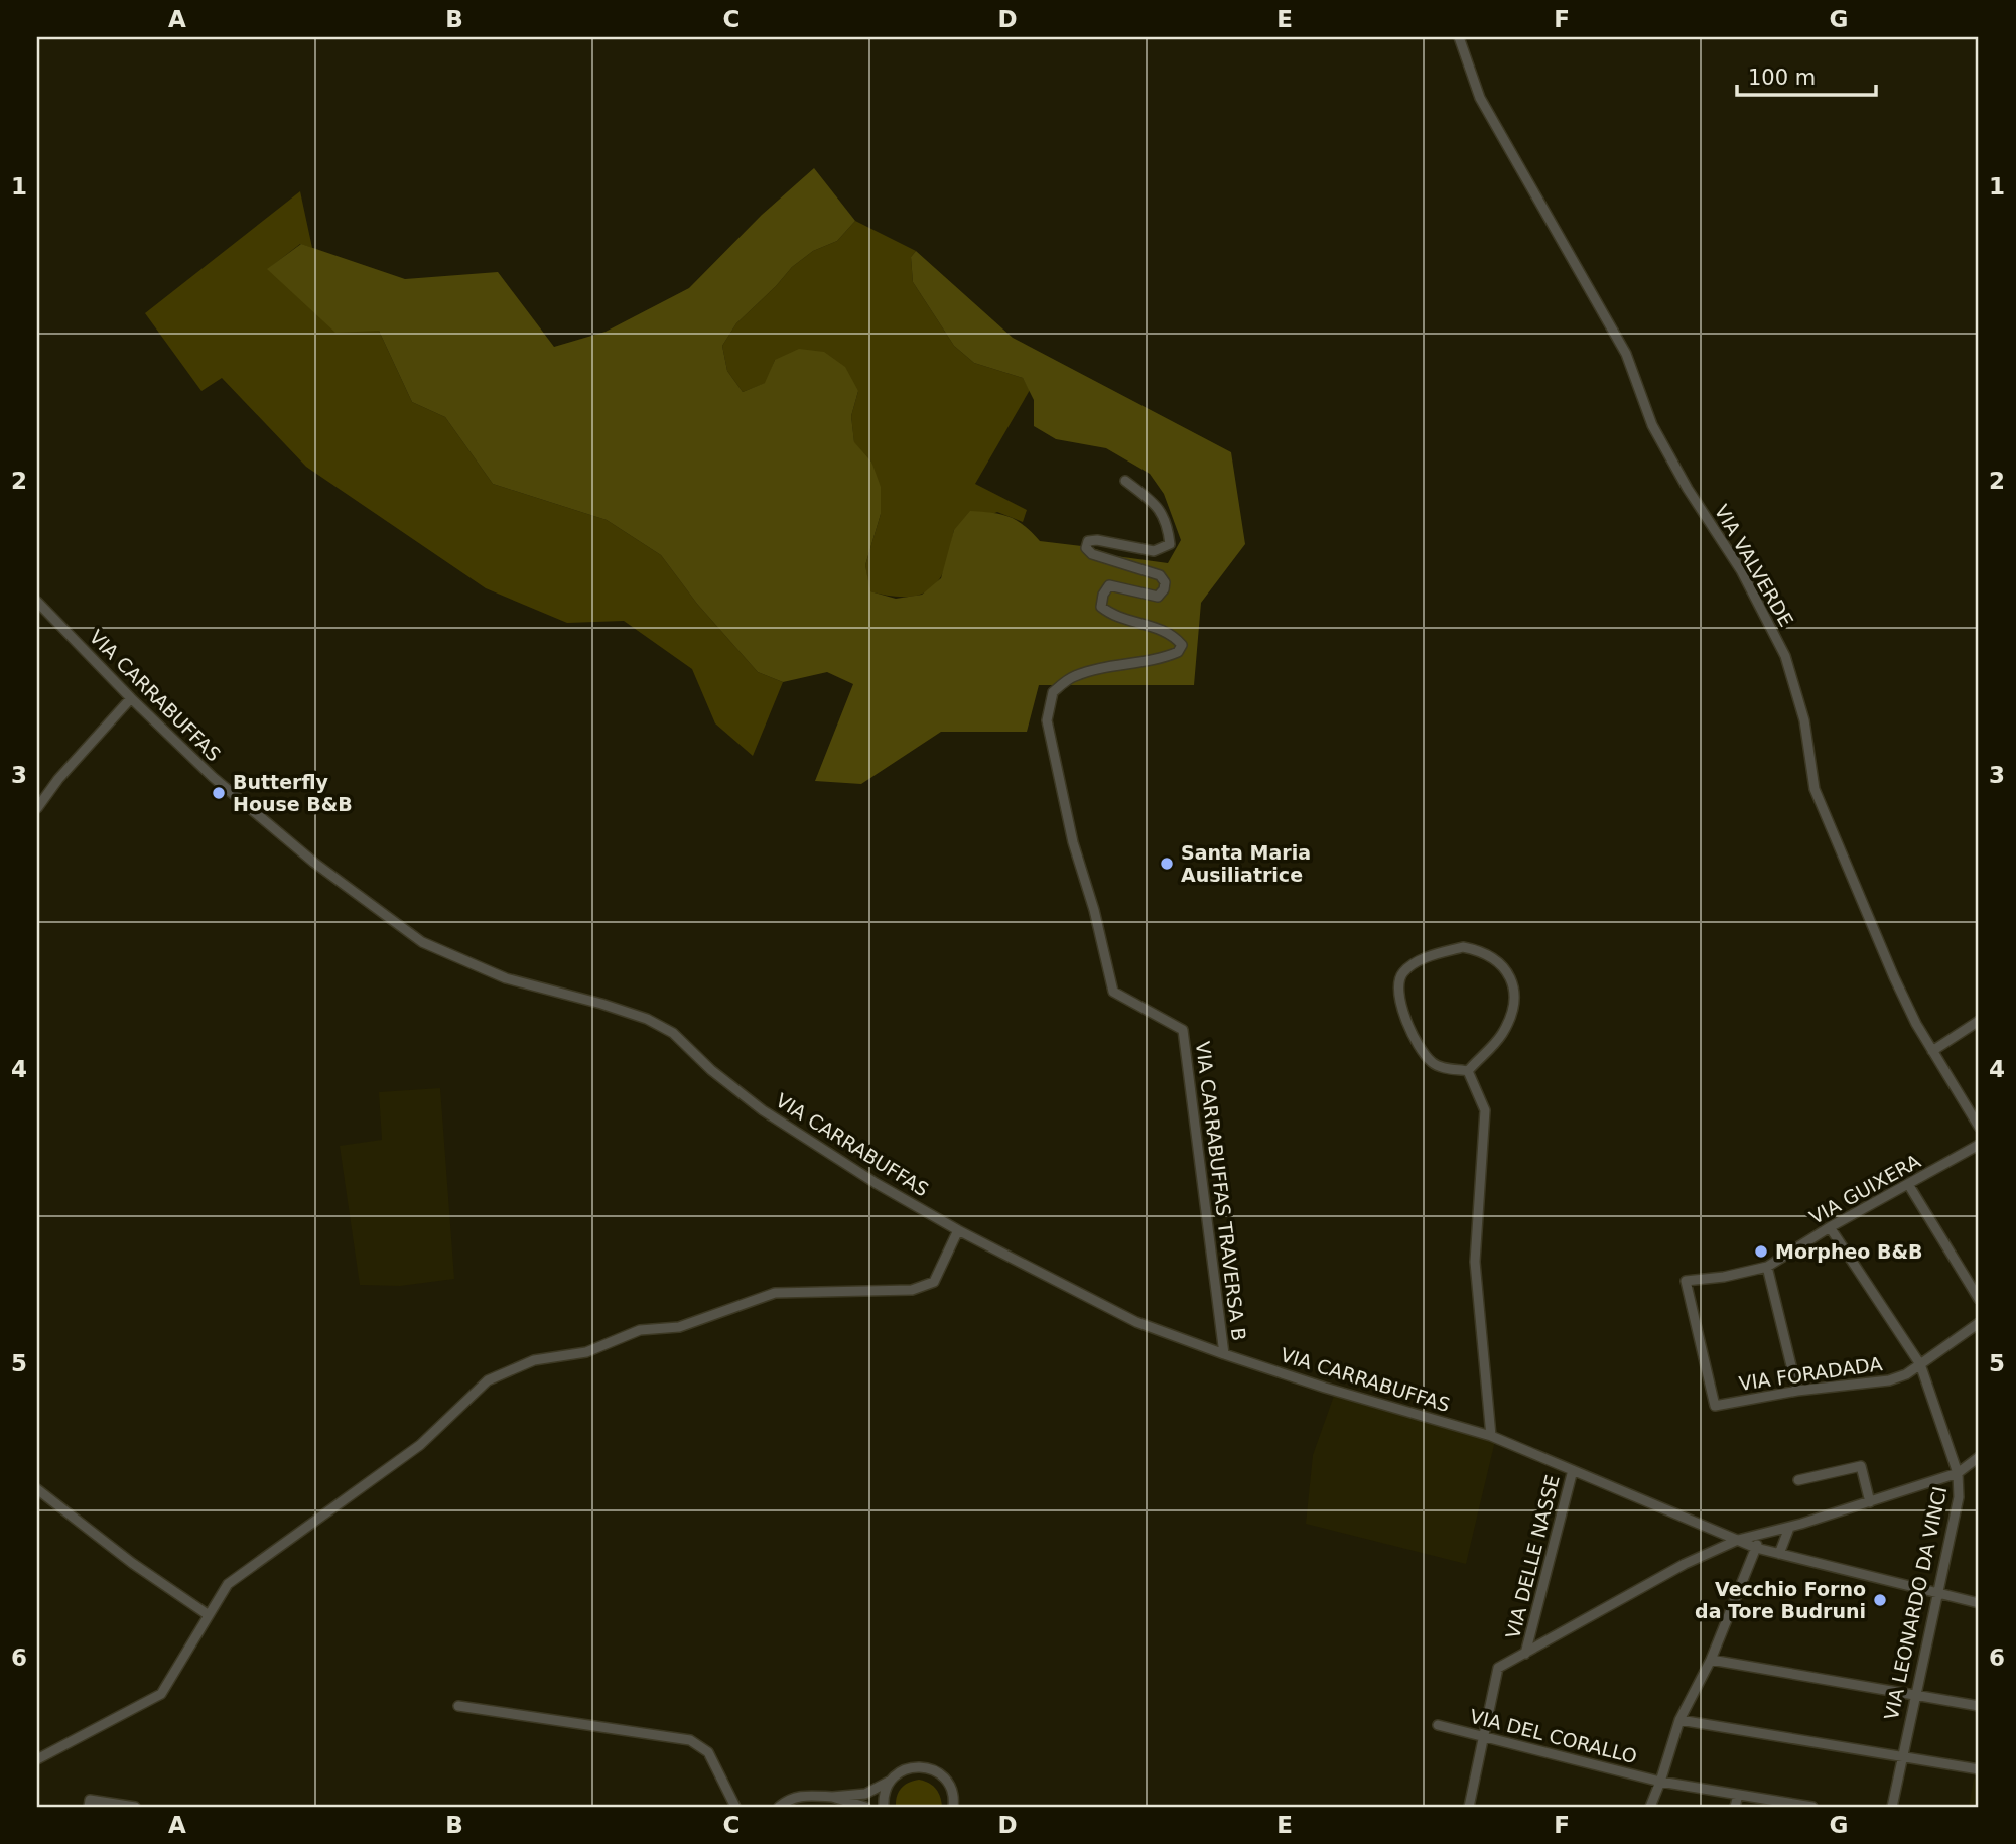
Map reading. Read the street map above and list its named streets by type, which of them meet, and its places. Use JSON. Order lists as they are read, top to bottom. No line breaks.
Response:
{"streets":{"street":["VIA VALVERDE","VIA CARRABUFFAS","VIA GUIXERA","VIA CARRABUFFAS TRAVERSA B","VIA FORADADA","VIA DELLE NASSE","VIA LEONARDO DA VINCI","VIA DEL CORALLO"]},"crossings":[["VIA CARRABUFFAS","VIA CARRABUFFAS TRAVERSA B"],["VIA CARRABUFFAS","VIA DELLE NASSE"],["VIA GUIXERA","VIA FORADADA"],["VIA GUIXERA","VIA LEONARDO DA VINCI"],["VIA FORADADA","VIA LEONARDO DA VINCI"]],"places":["Butterfly House B&B","Santa Maria Ausiliatrice","Morpheo B&B","Vecchio Forno da Tore Budruni"],"scale_bar":"100 m","grid":{"columns":["A","B","C","D","E","F","G"],"rows":["1","2","3","4","5","6"]}}
